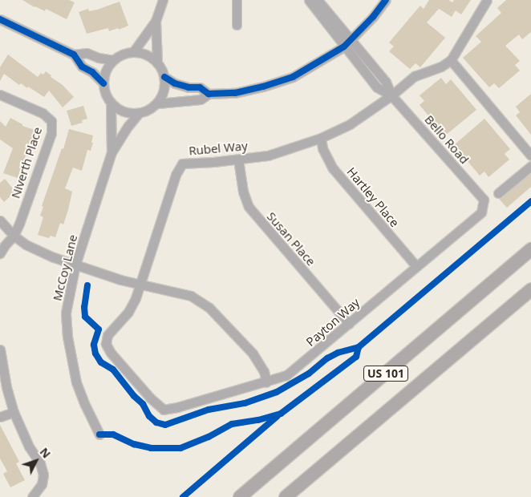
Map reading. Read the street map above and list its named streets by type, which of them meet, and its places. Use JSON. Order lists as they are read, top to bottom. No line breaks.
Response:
{"streets":{"highway":["US 101"],"street":["Bello Road","Rubel Way","Niverth Place","Hartley Place","Susan Place","McCoy Lane","Payton Way"]},"crossings":[["Bello Road","Rubel Way"],["Bello Road","Payton Way"],["Rubel Way","Hartley Place"],["Rubel Way","Susan Place"],["Rubel Way","Payton Way"],["Hartley Place","Payton Way"],["Susan Place","Payton Way"]],"north":"top right"}
